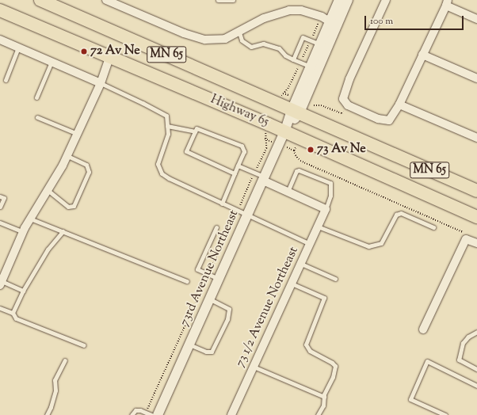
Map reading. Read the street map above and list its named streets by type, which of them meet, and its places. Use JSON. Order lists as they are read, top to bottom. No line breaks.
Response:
{"streets":{"highway":["MN 65","Highway 65"],"street":["73rd Avenue Northeast","73 1/2 Avenue Northeast"]},"crossings":[["Highway 65","73rd Avenue Northeast"]],"places":["72 Av Ne","73 Av Ne"],"scale_bar":"100 m"}
